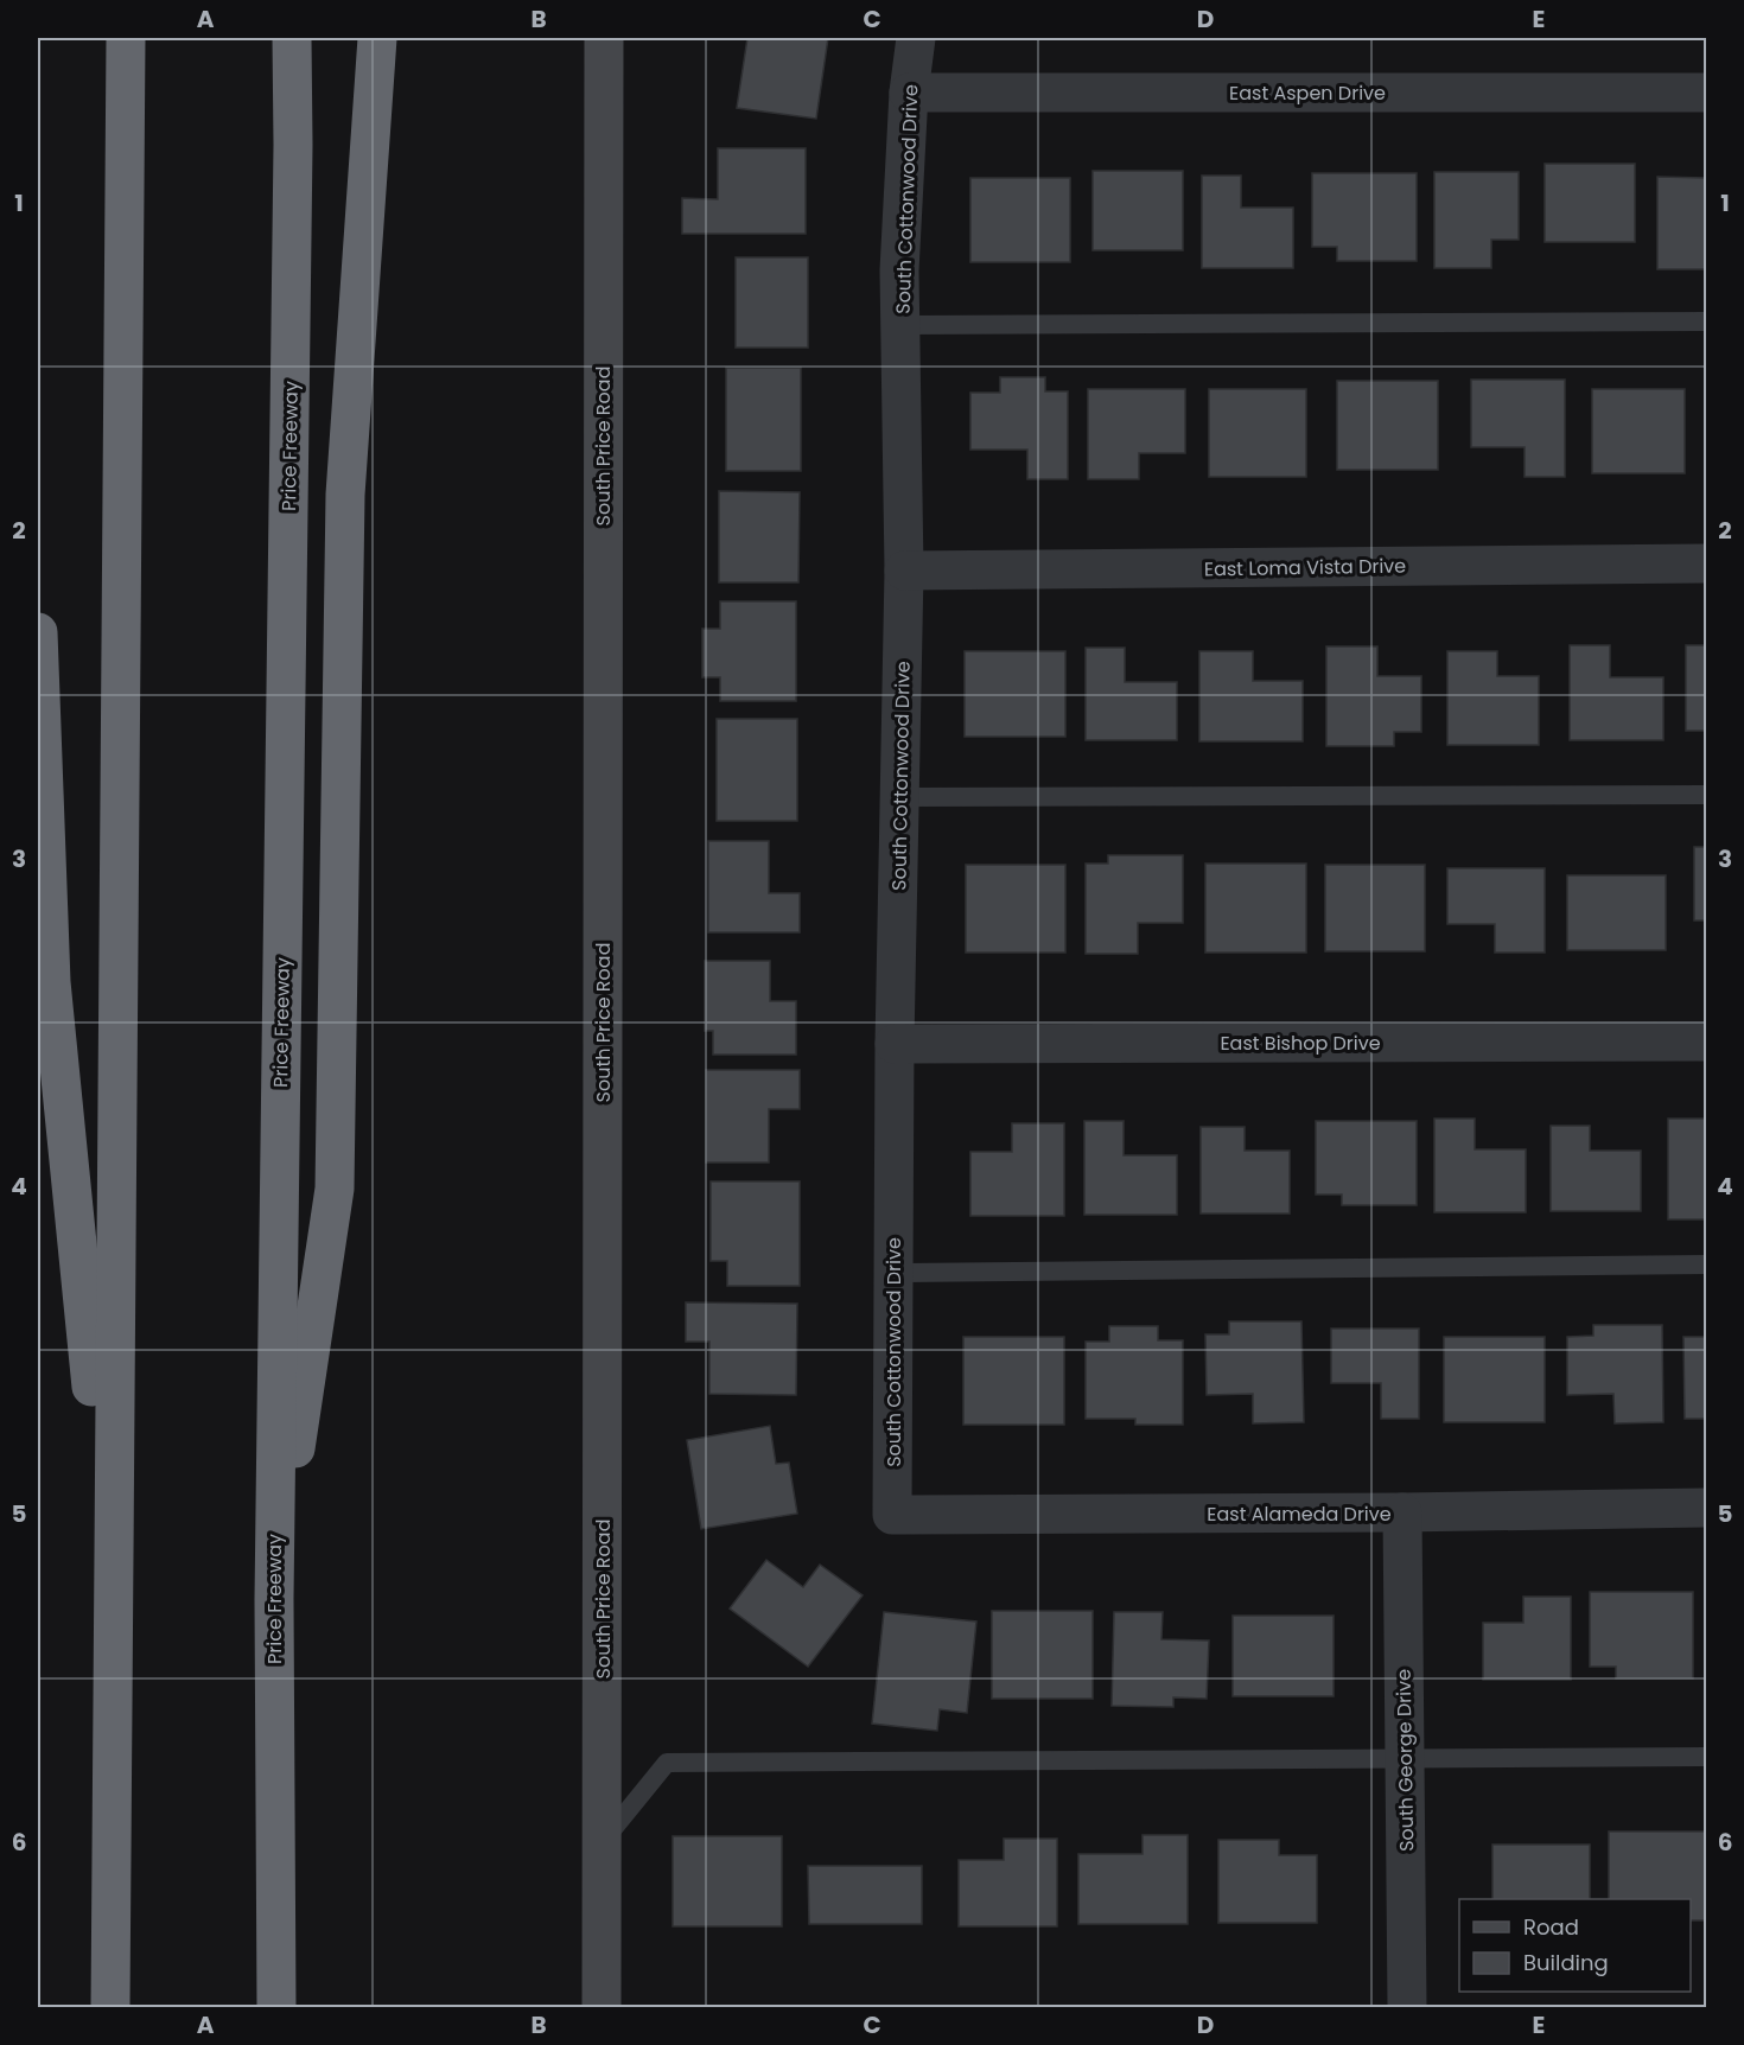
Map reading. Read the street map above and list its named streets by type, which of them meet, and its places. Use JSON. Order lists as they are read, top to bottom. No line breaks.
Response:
{"streets":{"highway":["Price Freeway"],"main road":["South Price Road"],"street":["East Aspen Drive","South Cottonwood Drive","East Loma Vista Drive","East Bishop Drive","East Alameda Drive","South George Drive"]},"crossings":[["East Aspen Drive","South Cottonwood Drive"],["South Cottonwood Drive","East Loma Vista Drive"],["South Cottonwood Drive","East Bishop Drive"],["South Cottonwood Drive","East Alameda Drive"],["East Alameda Drive","South George Drive"]],"legend":["Road","Building"],"grid":{"columns":["A","B","C","D","E"],"rows":["1","2","3","4","5","6"]}}
